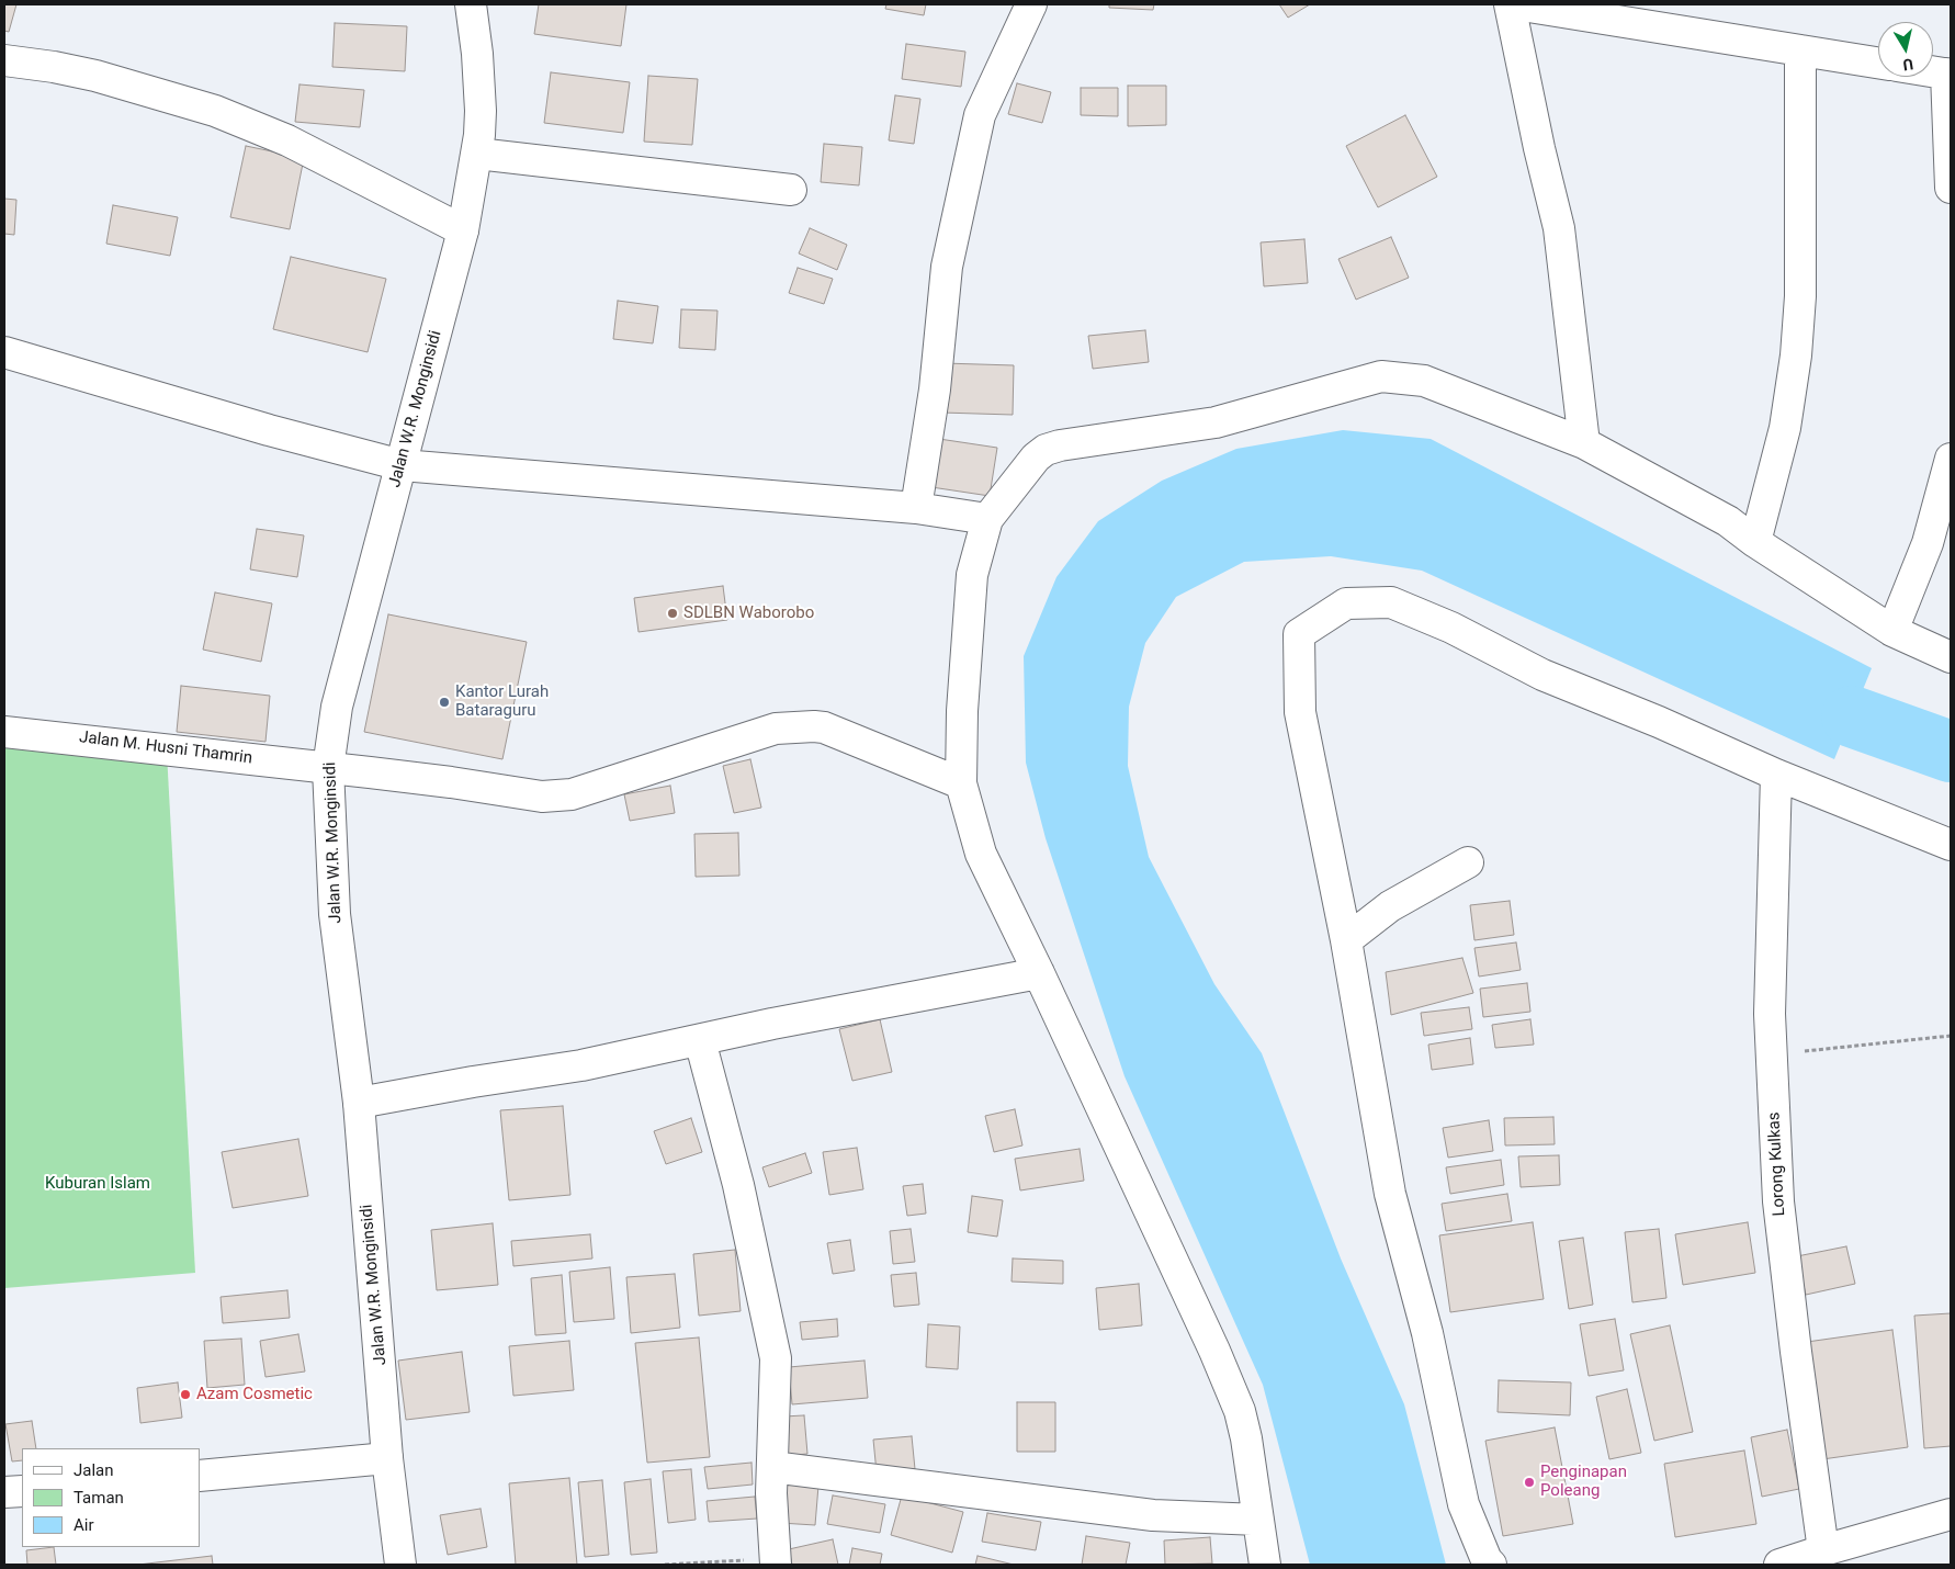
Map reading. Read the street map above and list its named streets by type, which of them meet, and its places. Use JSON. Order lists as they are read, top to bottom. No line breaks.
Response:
{"streets":{"street":["Jalan W.R. Monginsidi","Jalan M. Husni Thamrin","Lorong Kulkas"]},"crossings":[["Jalan W.R. Monginsidi","Jalan M. Husni Thamrin"]],"parks":["Kuburan Islam"],"places":["SDLBN Waborobo","Kantor Lurah Bataraguru","Azam Cosmetic","Penginapan Poleang"],"legend":["Jalan","Taman","Air"],"north":"bottom"}
